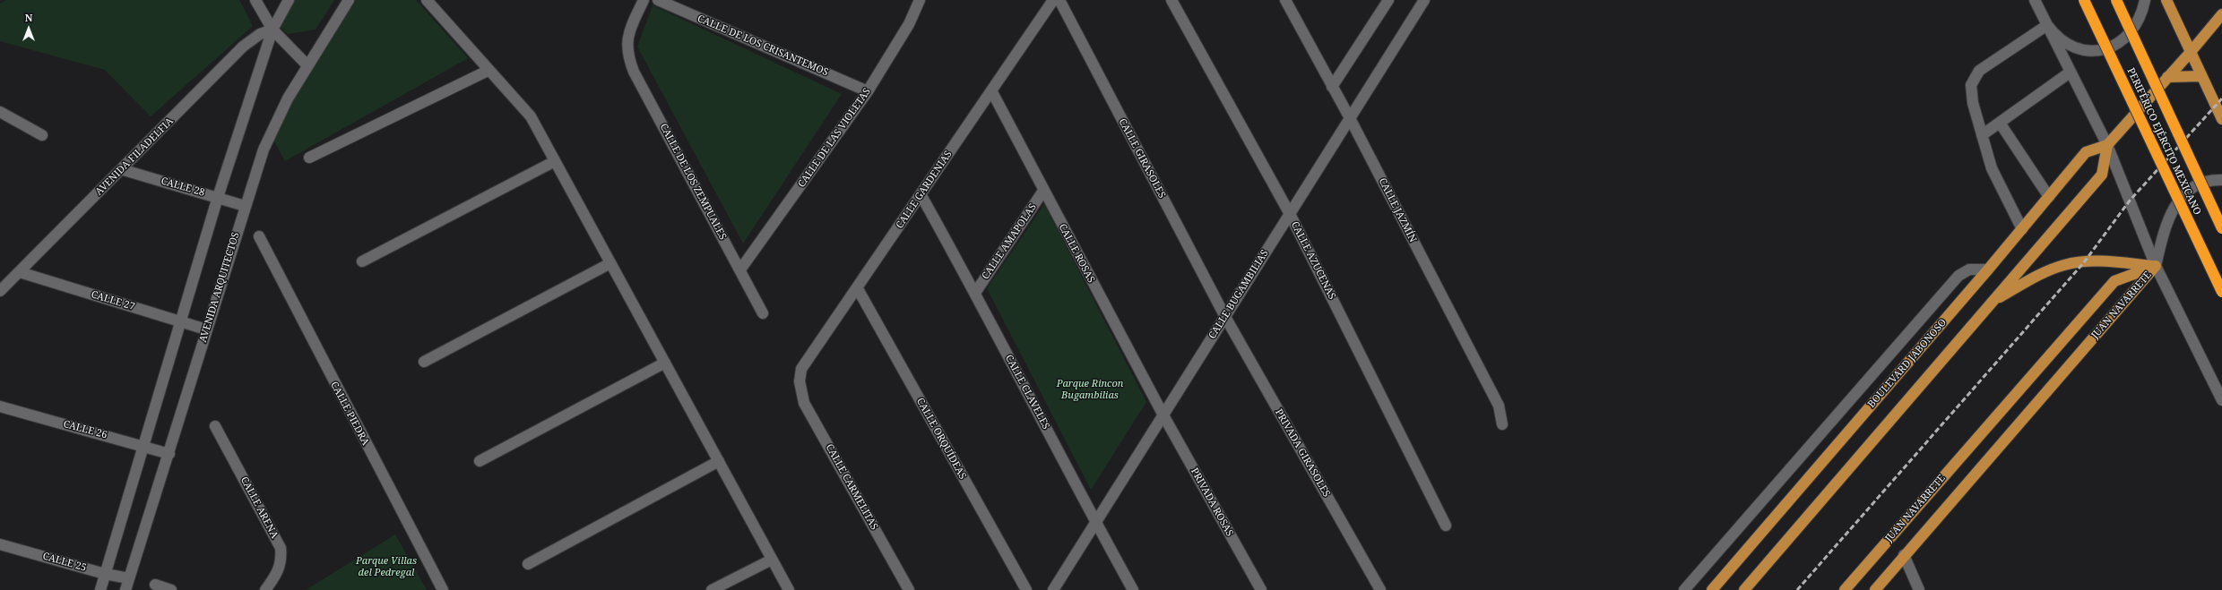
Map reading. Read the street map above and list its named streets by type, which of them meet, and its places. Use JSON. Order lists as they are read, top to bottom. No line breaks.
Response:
{"streets":{"highway":["PERIFÉRICO EJÉRCITO MEXICANO"],"main road":["JUAN NAVARRETE","BOULEVARD JABONOSO"],"street":["CALLE DE LOS CRISANTEMOS","CALLE DE LAS VIOLETAS","AVENIDA FILADELFIA","CALLE GIRASOLES","CALLE DE LOS ZEMPUALES","CALLE 28","CALLE GARDENIAS","CALLE JAZMÍN","CALLE AMAPOLAS","CALLE ROSAS","CALLE AZUCENAS","AVENIDA ARQUITECTOS","CALLE BUGAMBILIAS","CALLE 27","CALLE CLAVELES","CALLE PIEDRA","CALLE 26","CALLE ORQUÍDEAS","PRIVADA GIRASOLES","CALLE CARMELITAS","PRIVADA ROSAS","CALLE ARENA","CALLE 25"]},"crossings":[["CALLE DE LOS CRISANTEMOS","CALLE DE LAS VIOLETAS"],["CALLE DE LAS VIOLETAS","CALLE DE LOS ZEMPUALES"],["AVENIDA FILADELFIA","CALLE 28"],["AVENIDA FILADELFIA","CALLE 27"],["CALLE GIRASOLES","CALLE BUGAMBILIAS"],["CALLE GIRASOLES","PRIVADA GIRASOLES"],["CALLE 28","AVENIDA ARQUITECTOS"],["CALLE GARDENIAS","CALLE ROSAS"],["CALLE GARDENIAS","CALLE CLAVELES"],["CALLE GARDENIAS","CALLE ORQUÍDEAS"],["CALLE GARDENIAS","CALLE CARMELITAS"],["CALLE JAZMÍN","CALLE BUGAMBILIAS"],["CALLE AMAPOLAS","CALLE ROSAS"],["CALLE AMAPOLAS","CALLE CLAVELES"],["CALLE ROSAS","CALLE BUGAMBILIAS"],["CALLE ROSAS","PRIVADA ROSAS"],["CALLE AZUCENAS","CALLE BUGAMBILIAS"],["AVENIDA ARQUITECTOS","CALLE 27"],["AVENIDA ARQUITECTOS","CALLE 26"],["AVENIDA ARQUITECTOS","CALLE 25"],["CALLE BUGAMBILIAS","CALLE CLAVELES"],["CALLE BUGAMBILIAS","PRIVADA GIRASOLES"],["CALLE BUGAMBILIAS","PRIVADA ROSAS"]],"parks":["Parque Rincon Bugambilias","Parque Villas del Pedregal"],"north":"top"}
